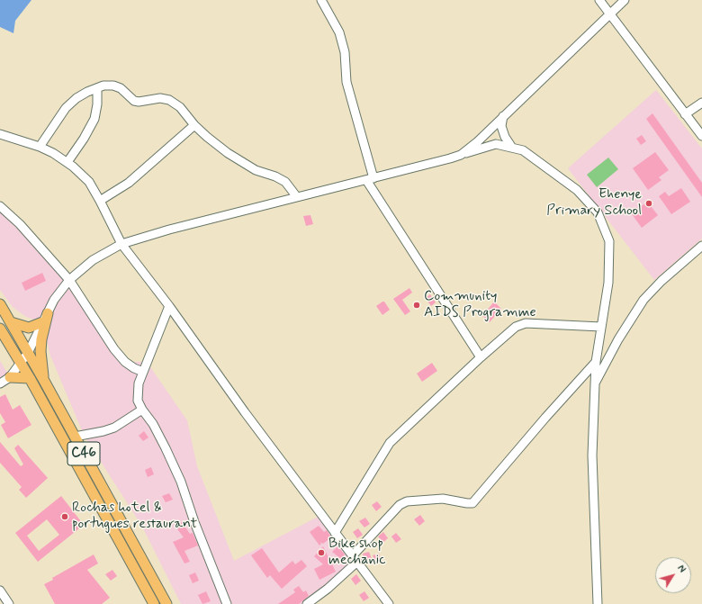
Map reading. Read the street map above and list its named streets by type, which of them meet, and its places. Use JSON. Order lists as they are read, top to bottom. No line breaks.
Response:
{"streets":{"main road":["C46"]},"places":["Ehenye Primary School","Community AIDS Programme","Rochas hotel & portugues restaurant","Bike shop mechanic"],"north":"top right"}
